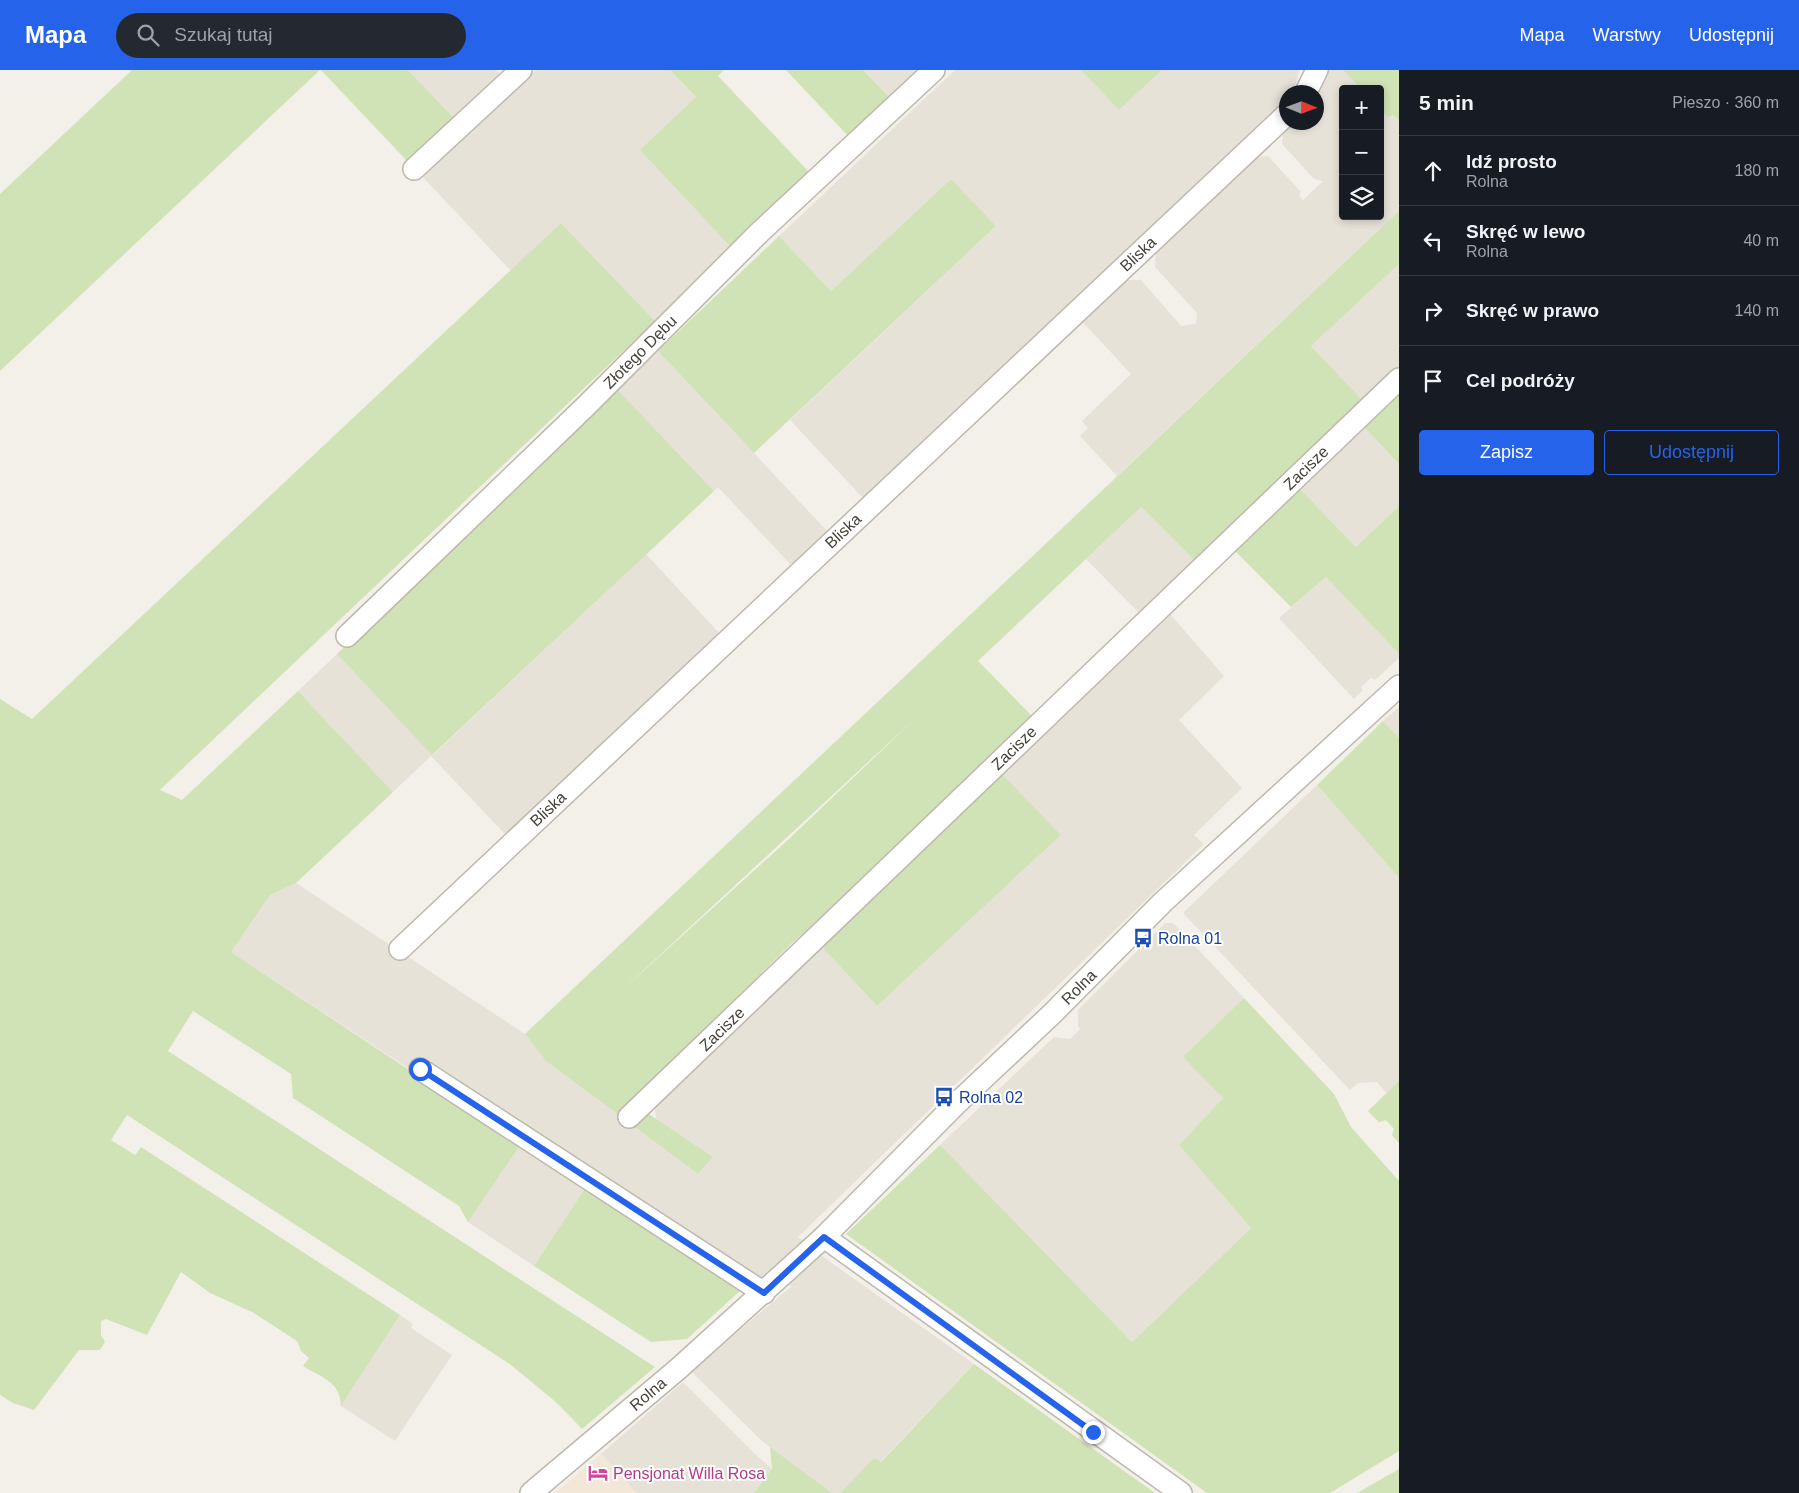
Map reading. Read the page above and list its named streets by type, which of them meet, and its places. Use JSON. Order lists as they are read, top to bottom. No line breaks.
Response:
{"streets":{"street":["Bliska","Złotego Dębu","Zacisze","Rolna"]},"places":{"bus stop":["Rolna 01","Rolna 02"],"hotel":["Pensjonat Willa Rosa"]},"north":"right","page":{"header":"Mapa","search":"Szukaj tutaj","nav":["Mapa","Warstwy","Udostępnij"],"heading":["5 min","Pieszo · 360 m"],"map_buttons":["+","−"],"list":[["Idź prosto","Rolna","180 m"],["Skręć w lewo","Rolna","40 m"],["Skręć w prawo","140 m"],"Cel podróży"],"buttons":["Zapisz","Udostępnij"]}}
